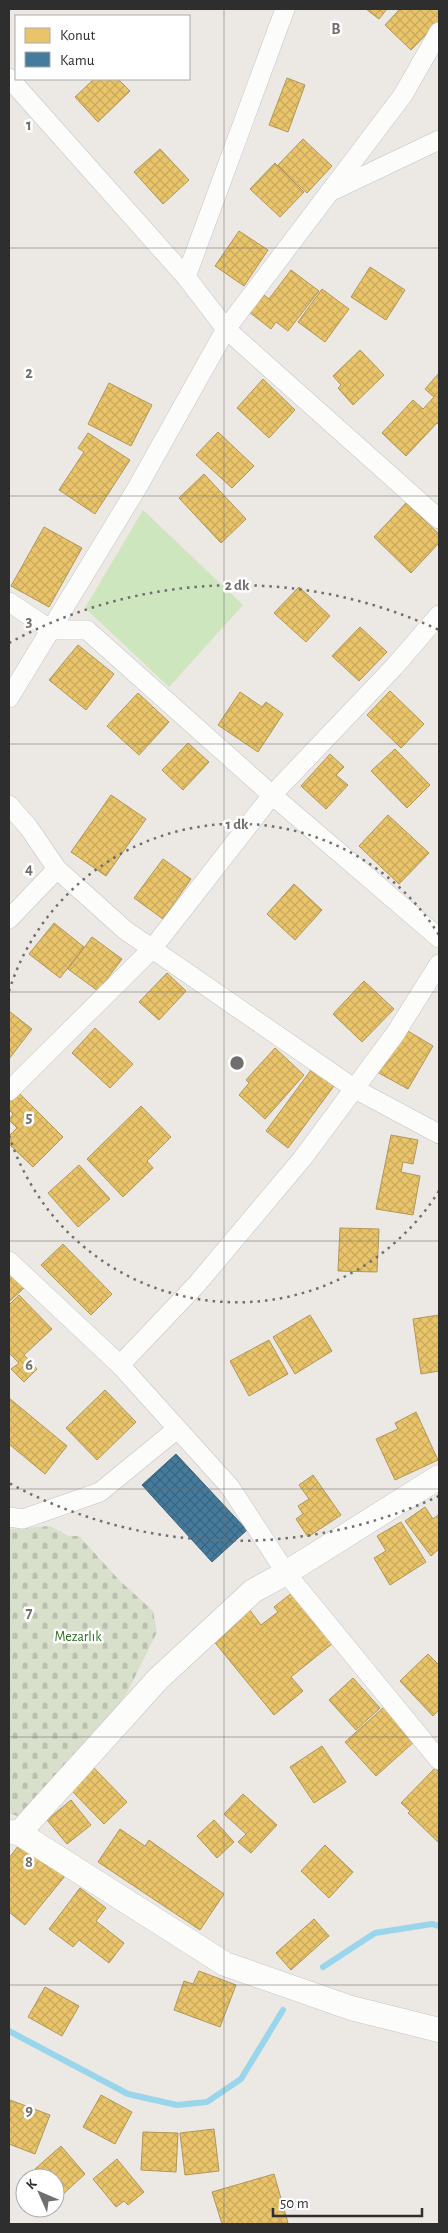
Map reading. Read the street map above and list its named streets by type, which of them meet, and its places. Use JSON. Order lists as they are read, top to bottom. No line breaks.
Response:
{"parks":["Mezarlık"],"legend":["Konut","Kamu"],"scale_bar":"50 m","north":"top left","grid":{"columns":["B"],"rows":["1","2","3","4","5","6","7","8","9"]},"rings":["2 dk","1 dk"]}
